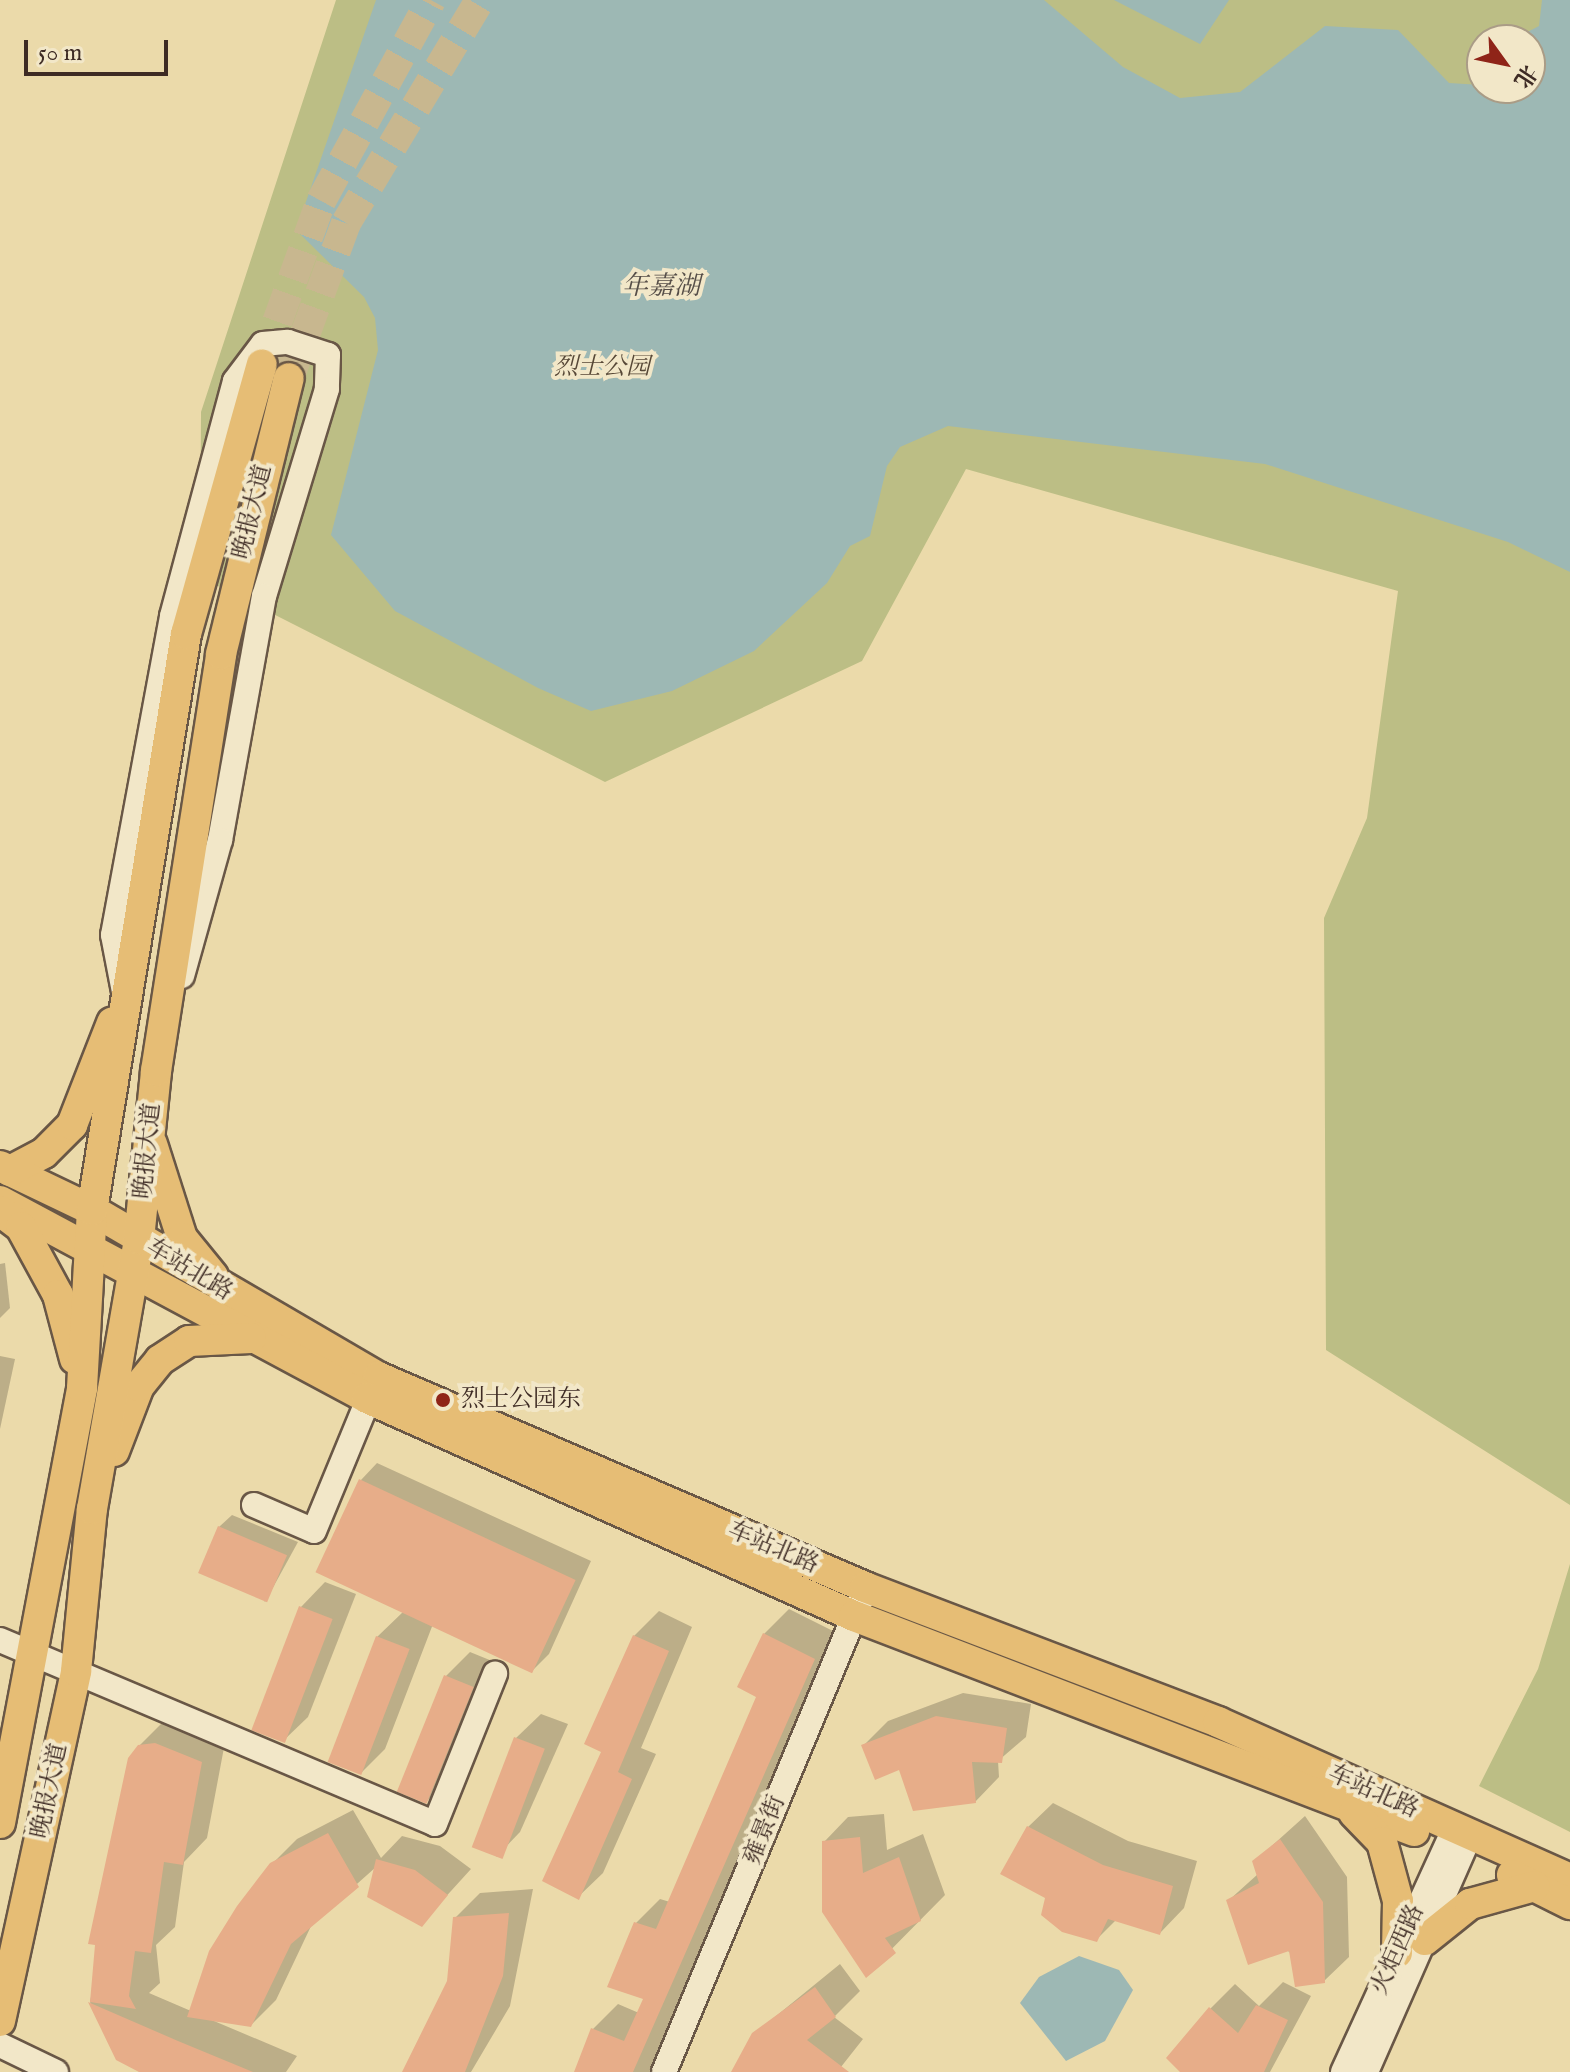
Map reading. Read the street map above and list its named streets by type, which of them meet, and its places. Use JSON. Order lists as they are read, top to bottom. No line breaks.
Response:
{"streets":{"main road":["晚报大道","车站北路"],"street":["雍景街","火炬西路"]},"crossings":[["晚报大道","车站北路"],["车站北路","雍景街"],["车站北路","火炬西路"]],"water":["年嘉湖"],"parks":["烈士公园"],"places":["烈士公园东"],"scale_bar":"50 m","north":"bottom right"}
